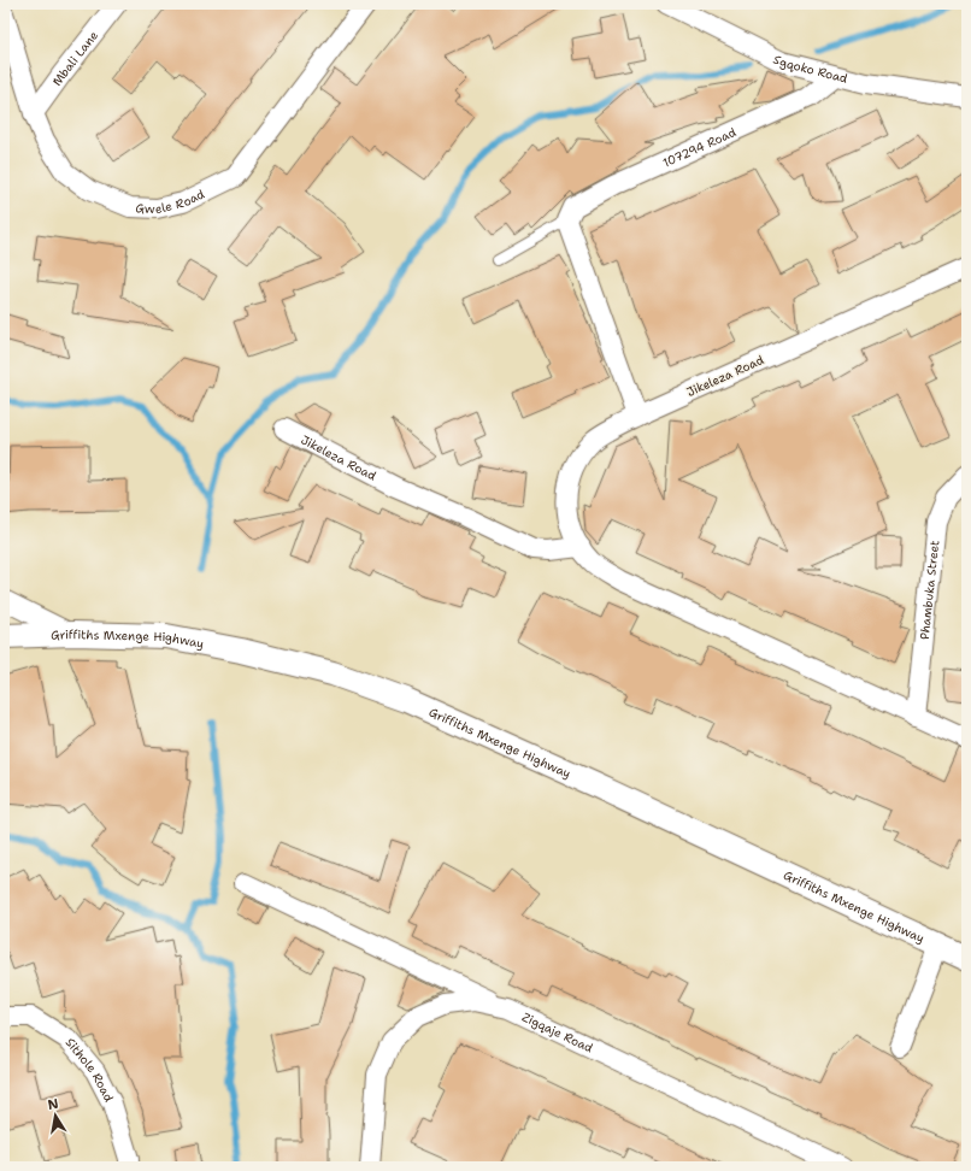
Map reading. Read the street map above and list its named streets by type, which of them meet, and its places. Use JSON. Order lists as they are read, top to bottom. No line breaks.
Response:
{"streets":{"street":["Mbali Lane","Sgqoko Road","107294 Road","Gwele Road","Jikeleza Road","Phambuka Street","Griffiths Mxenge Highway","Zigqaje Road","Sithole Road"]},"crossings":[["Mbali Lane","Gwele Road"],["Sgqoko Road","107294 Road"],["Jikeleza Road","Phambuka Street"]],"north":"top"}
